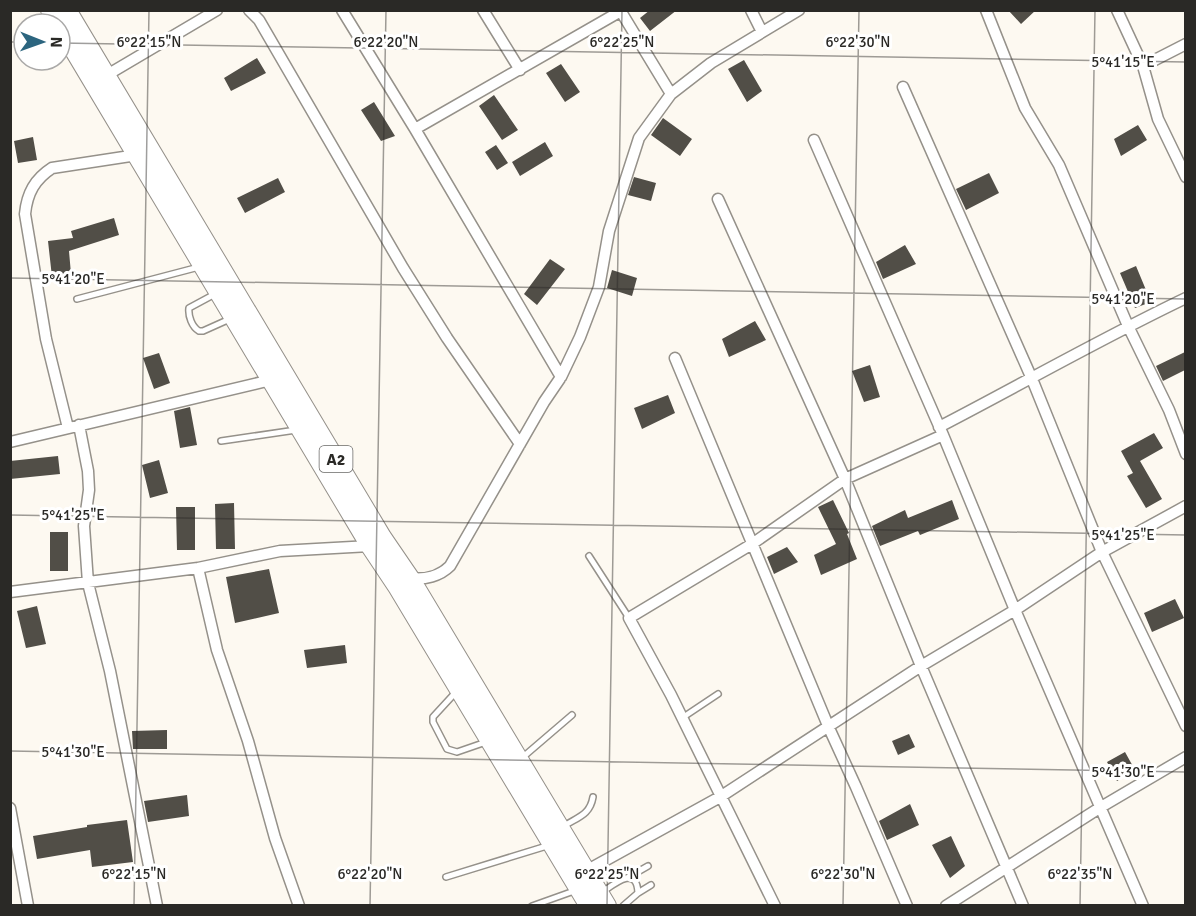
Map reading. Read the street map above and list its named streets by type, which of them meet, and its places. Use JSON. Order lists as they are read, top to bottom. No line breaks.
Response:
{"streets":{"highway":["A2"]},"north":"right","coordinates":["6°22'15\"N","6°22'20\"N","6°22'25\"N","6°22'30\"N","5°41'15\"E","5°41'20\"E","5°41'25\"E","5°41'30\"E","6°22'35\"N"]}
